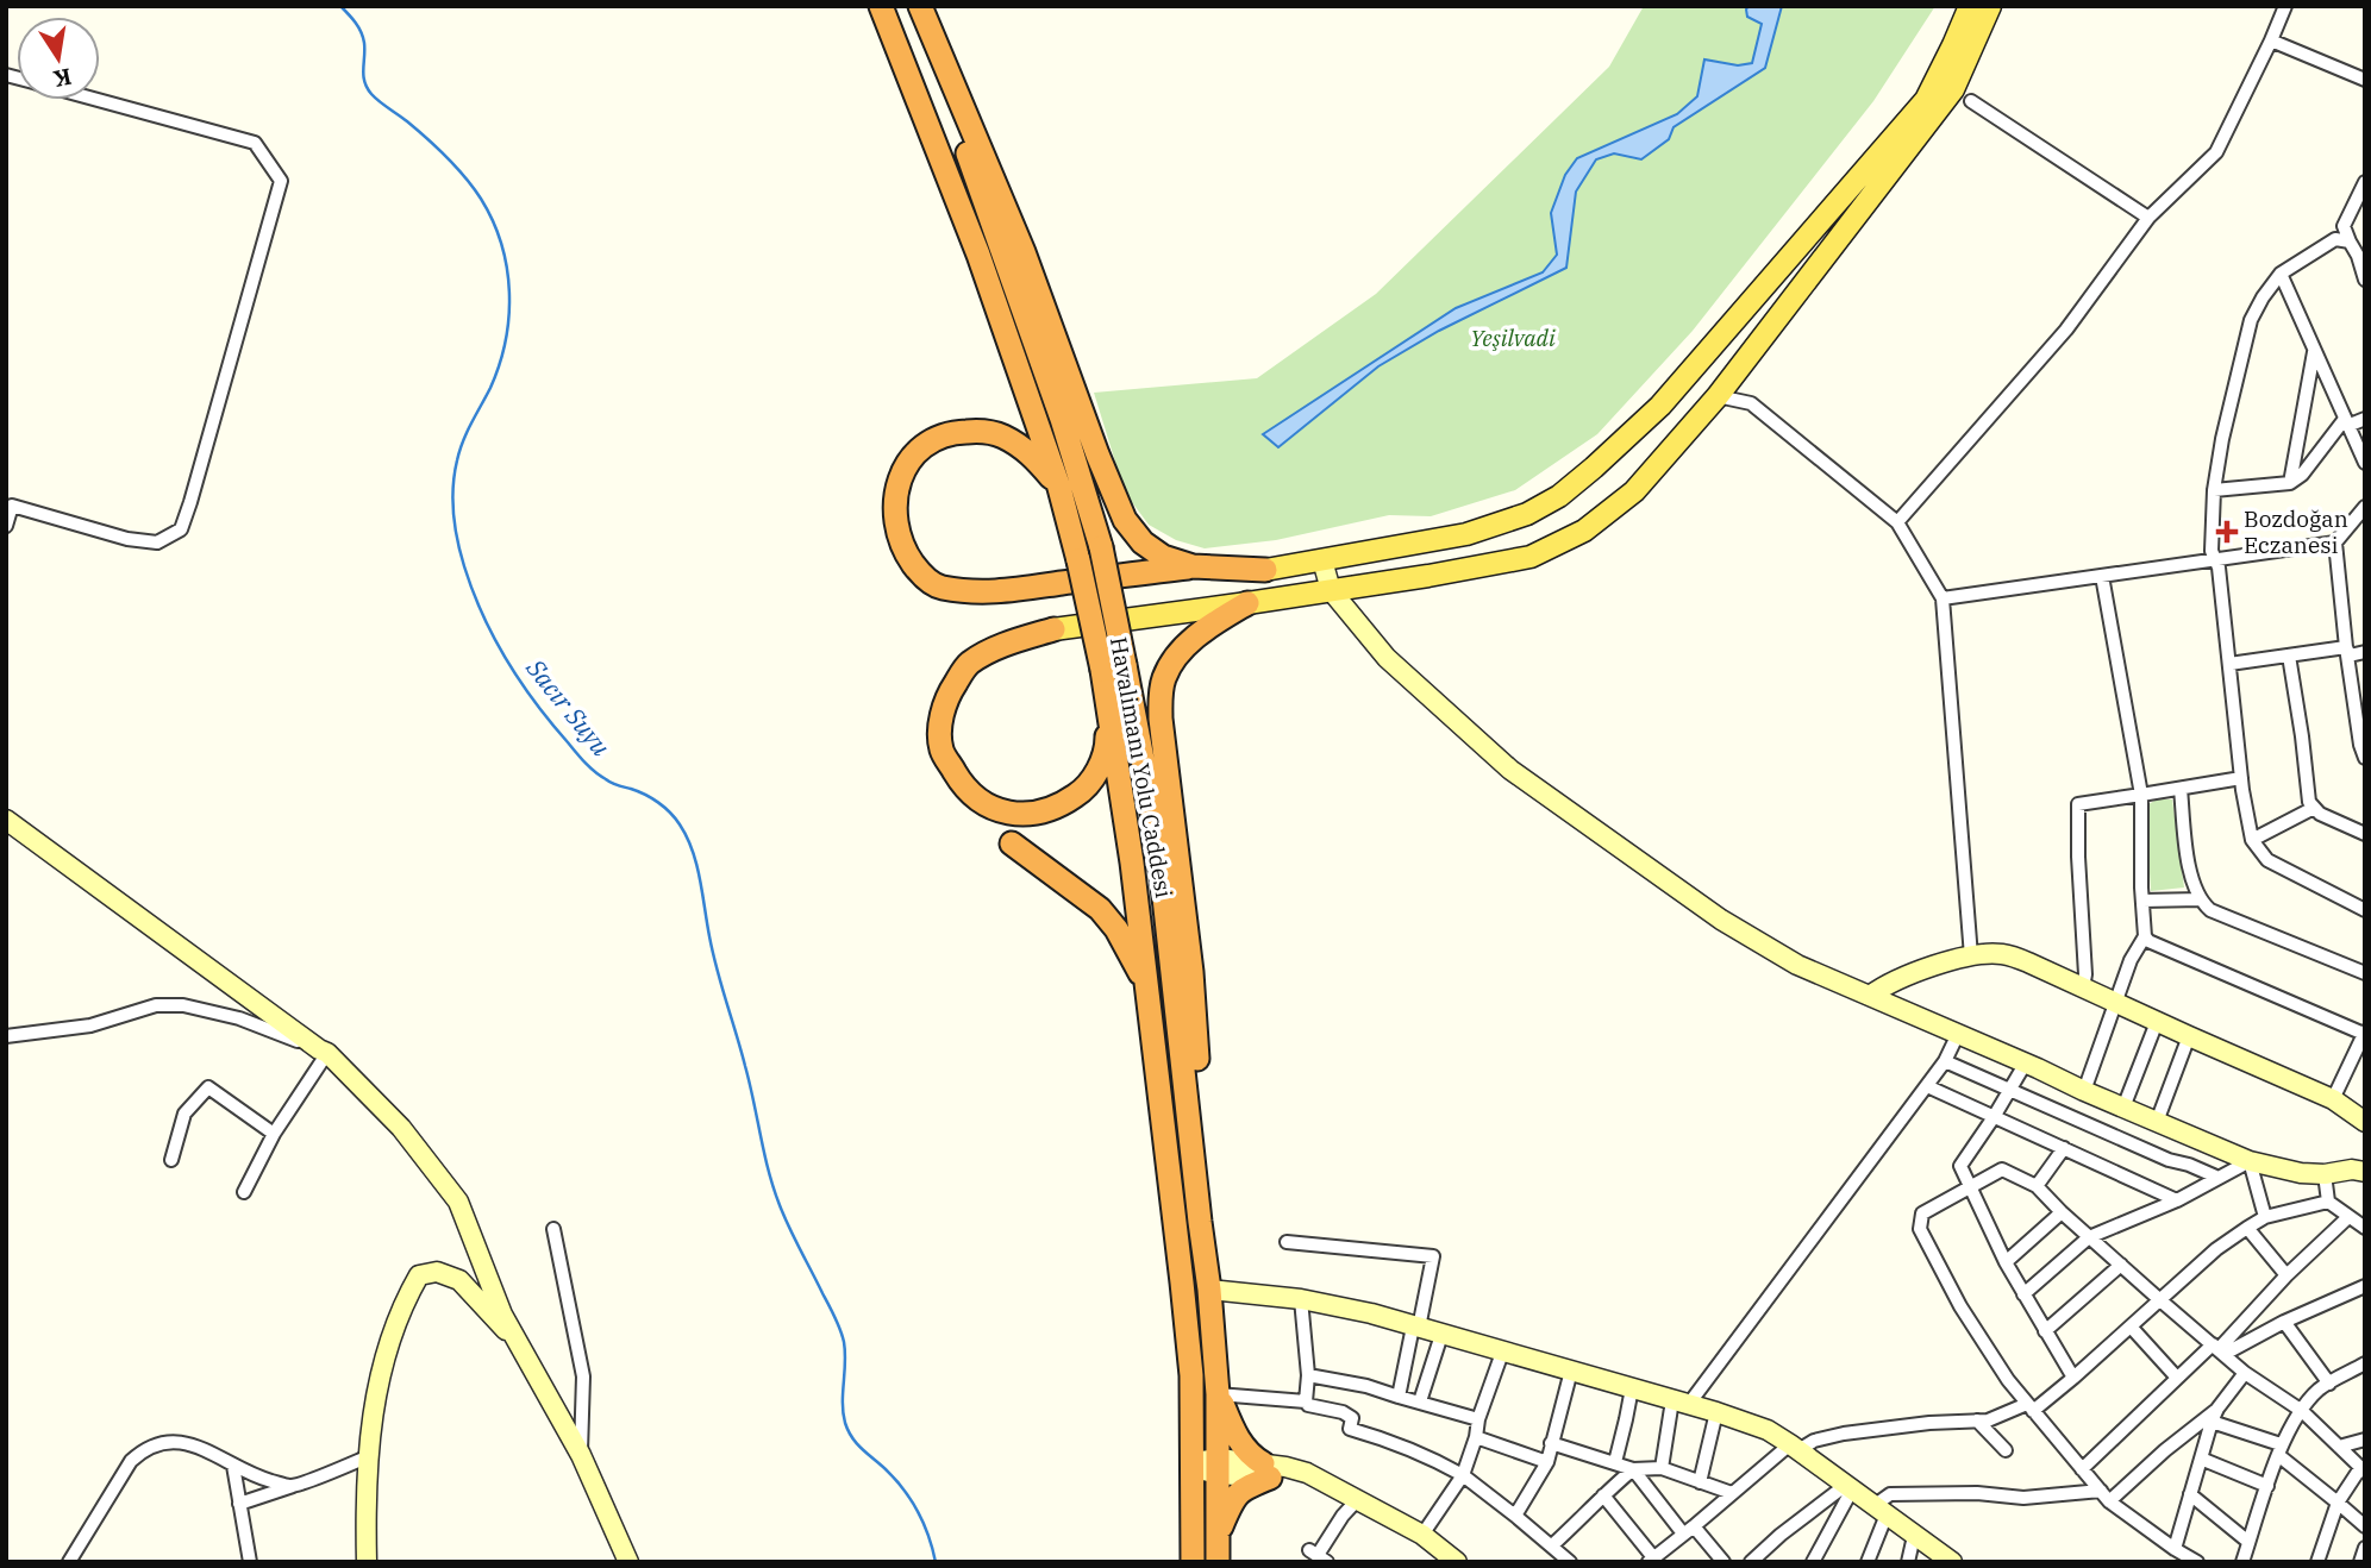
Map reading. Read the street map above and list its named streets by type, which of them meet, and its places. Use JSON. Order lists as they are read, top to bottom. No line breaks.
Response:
{"streets":{"highway":["Havalimanı Yolu Caddesi"]},"water":["Sacır Suyu"],"parks":["Yeşilvadi"],"places":{"health":["Bozdoğan Eczanesi"]},"north":"bottom"}
